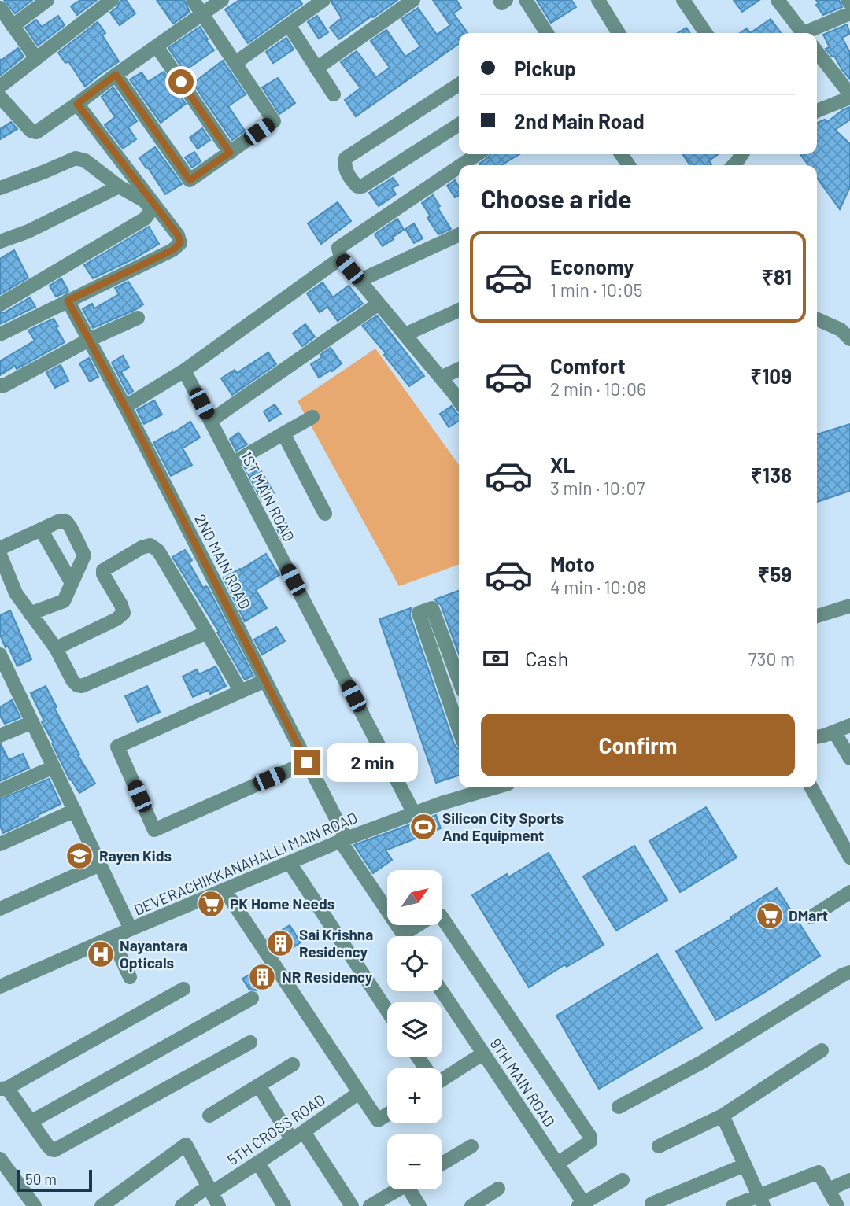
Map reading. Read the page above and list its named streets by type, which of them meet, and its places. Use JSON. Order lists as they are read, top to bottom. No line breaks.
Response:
{"streets":{"street":["1ST MAIN ROAD","2ND MAIN ROAD","DEVERACHIKKANAHALLI MAIN ROAD","9TH MAIN ROAD","5TH CROSS ROAD"]},"crossings":[["1ST MAIN ROAD","DEVERACHIKKANAHALLI MAIN ROAD"],["2ND MAIN ROAD","DEVERACHIKKANAHALLI MAIN ROAD"]],"places":{"sports":["Silicon City Sports And Equipment"],"school or university":["Rayen Kids"],"supermarket":["PK Home Needs","DMart"],"building":["Sai Krishna Residency","NR Residency"],"hospital":["Nayantara Opticals"]},"scale_bar":"50 m","north":"top right","page":{"banner":["Pickup","2nd Main Road"],"heading":"Choose a ride","list":[{"name":"Economy","note":"1 min · 10:05","value":"₹81"},{"name":"Comfort","note":"2 min · 10:06","value":"₹109"},{"name":"XL","note":"3 min · 10:07","value":"₹138"},{"name":"Moto","note":"4 min · 10:08","value":"₹59"}],"pay":["Cash","730 m"],"buttons":"Confirm","bubble":"2 min","map_buttons":["+","−"],"scale":"50 m"}}
